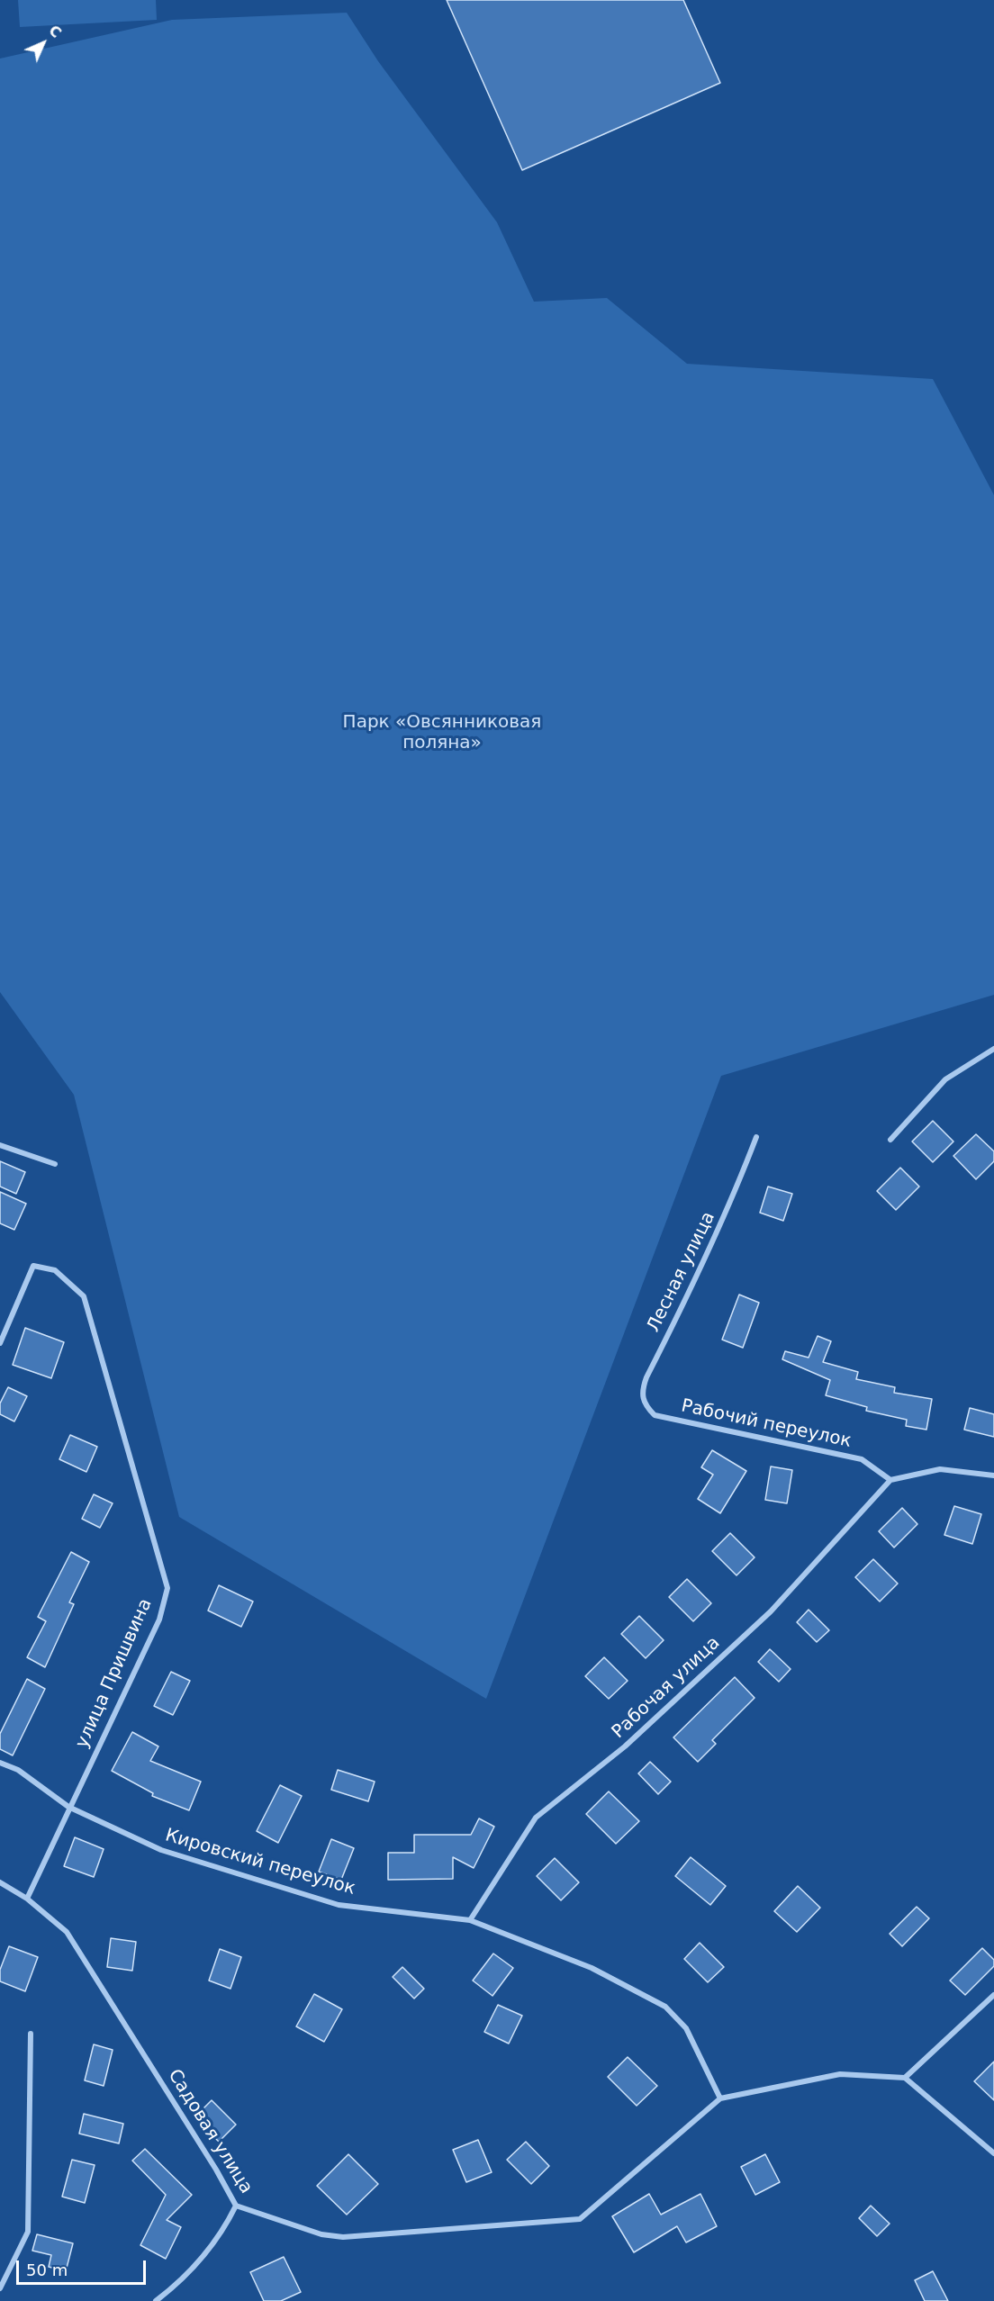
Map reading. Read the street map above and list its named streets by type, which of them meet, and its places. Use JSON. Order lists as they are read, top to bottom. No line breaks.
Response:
{"streets":{"street":["Лесная улица","Рабочий переулок","улица Пришвина","Рабочая улица","Кировский переулок","Садовая улица"]},"crossings":[["Лесная улица","Рабочий переулок"],["Рабочий переулок","Рабочая улица"],["улица Пришвина","Кировский переулок"],["улица Пришвина","Садовая улица"],["Рабочая улица","Кировский переулок"],["Кировский переулок","Садовая улица"]],"parks":["Парк «Овсянниковая поляна»"],"scale_bar":"50 m","north":"top right"}
